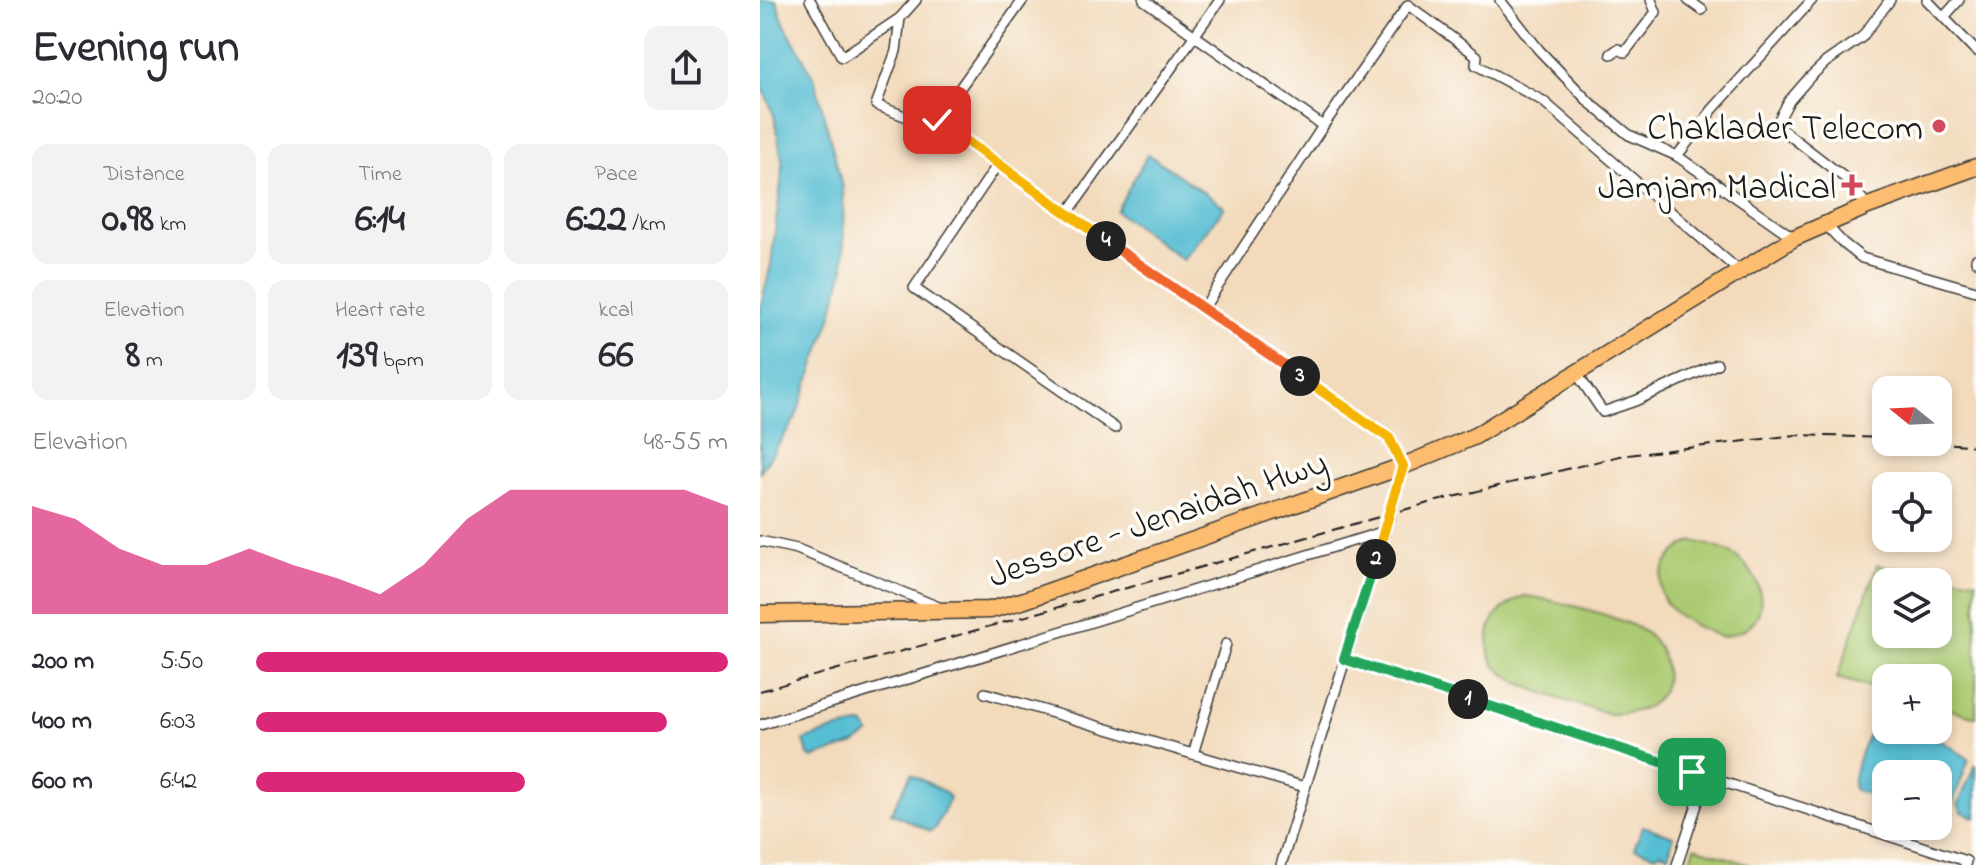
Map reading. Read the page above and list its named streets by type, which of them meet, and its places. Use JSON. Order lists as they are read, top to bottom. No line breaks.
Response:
{"streets":{"highway":["Jessore - Jenaidah Hwy"]},"places":{"other":["Chaklader Telecom"],"health":["Jamjam Madical"]},"north":"left","page":{"heading":["Evening run","20:20"],"stats":[["Distance","0.98 km"],["Time","6:14"],["Pace","6:22 /km"],["Elevation","8 m"],["Heart rate","139 bpm"],["kcal","66"]],"pins":["4","3","2","1"],"map_buttons":["+","−"],"chart":["Elevation","48–55 m"],"list":[{"name":"200 m","note":"5:50"},{"name":"400 m","note":"6:03"},{"name":"600 m","note":"6:42"}]}}
